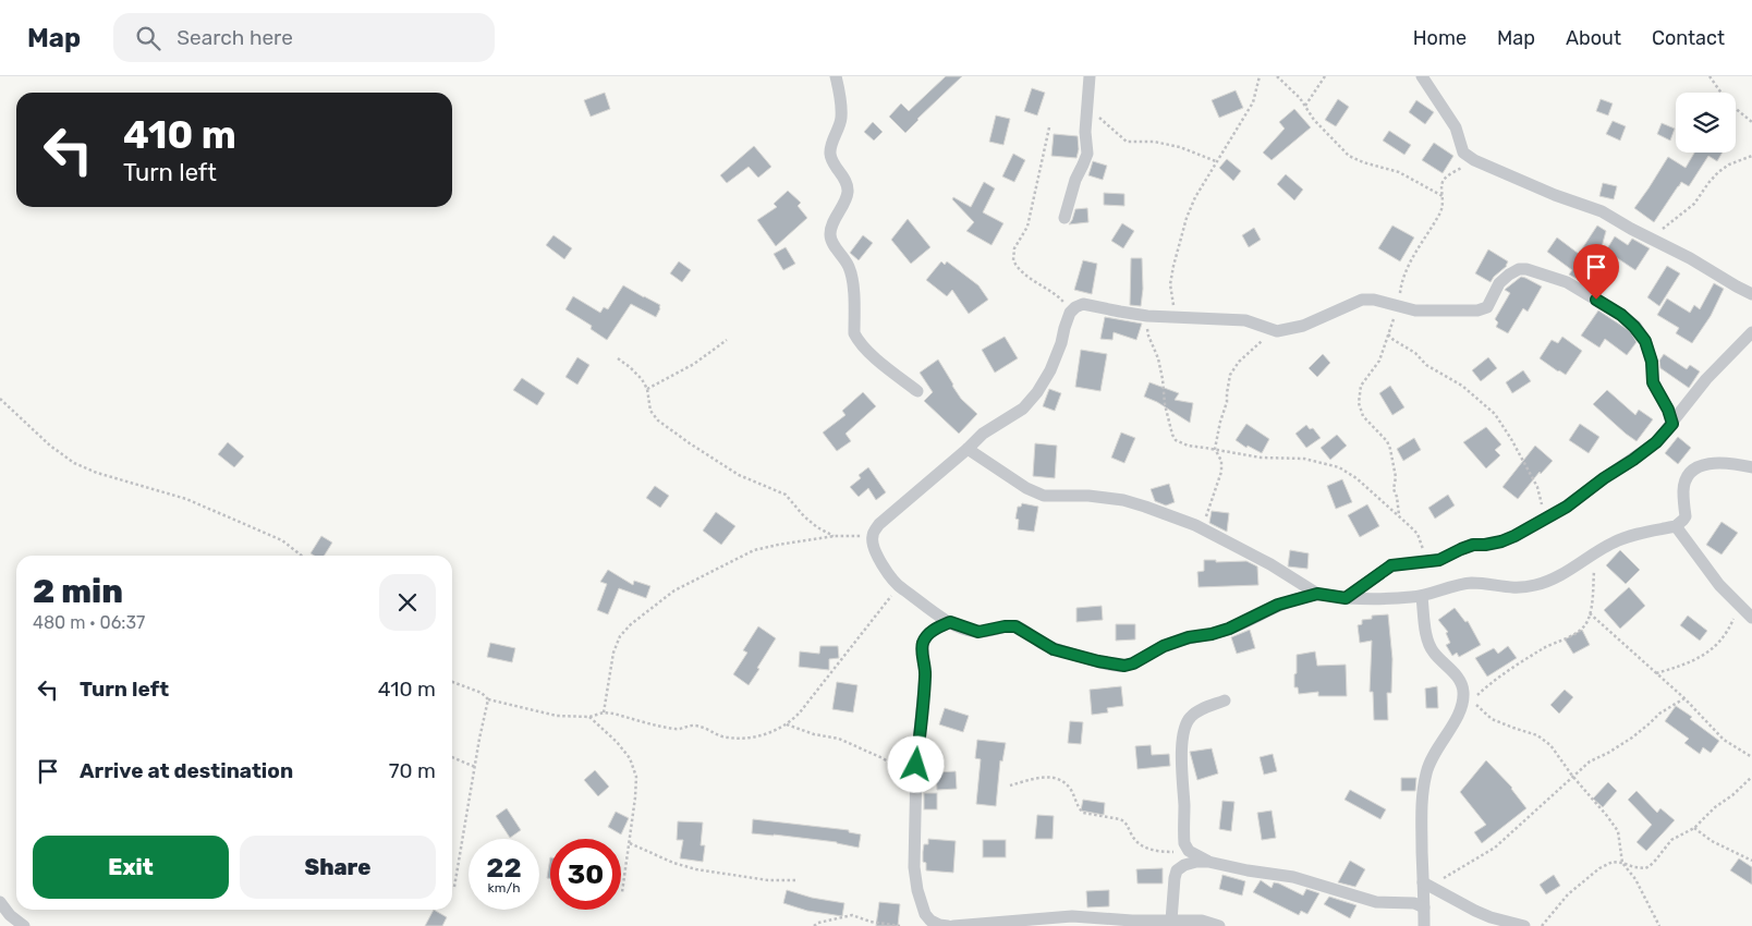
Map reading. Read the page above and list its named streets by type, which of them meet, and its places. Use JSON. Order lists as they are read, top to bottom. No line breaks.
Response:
{"page":{"header":"Map","search":"Search here","nav":["Home","Map","About","Contact"],"turn":["410 m","Turn left"],"heading":["2 min","480 m · 06:37"],"list":[{"name":"Turn left","value":"410 m"},{"name":"Arrive at destination","value":"70 m"}],"buttons":["Exit","Share"],"speed":"22 km/h","limit":"30"}}
